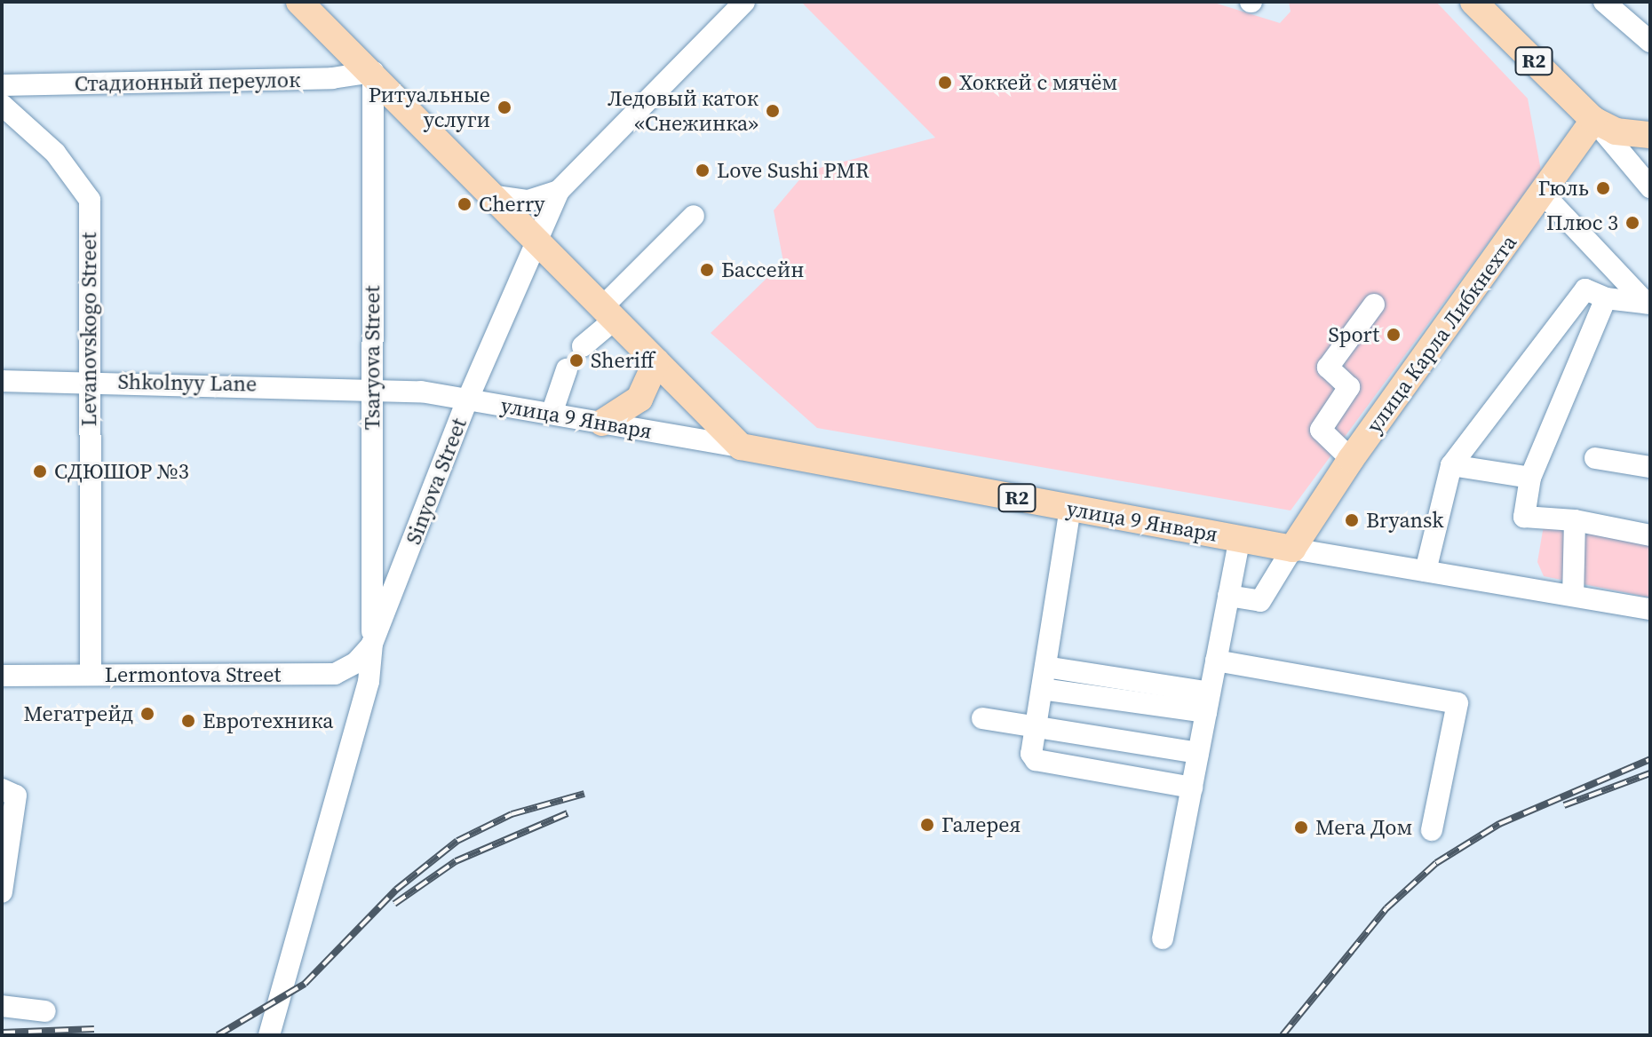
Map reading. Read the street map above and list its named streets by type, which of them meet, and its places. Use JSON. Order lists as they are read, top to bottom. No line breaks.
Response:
{"streets":{"main road":["R2","улица Карла Либкнехта","улица 9 Января"],"street":["Стадионный переулок","Levanovskogo Street","Tsaryova Street","Shkolnyy Lane","Sinyova Street","Lermontova Street"]},"crossings":[["R2","улица Карла Либкнехта"],["Стадионный переулок","Tsaryova Street"],["Levanovskogo Street","Shkolnyy Lane"],["Levanovskogo Street","Lermontova Street"],["улица Карла Либкнехта","улица 9 Января"],["Tsaryova Street","Shkolnyy Lane"],["Tsaryova Street","Sinyova Street"],["Tsaryova Street","Lermontova Street"],["Shkolnyy Lane","улица 9 Января"],["Shkolnyy Lane","Sinyova Street"],["улица 9 Января","Sinyova Street"],["Sinyova Street","Lermontova Street"]],"places":["Хоккей с мячём","Ритуальные услуги","Ледовый каток «Снежинка»","Love Sushi PMR","Гюль","Cherry","Плюс 3","Бассейн","Sport","Sheriff","СДЮШОР №3","Bryansk","Мегатрейд","Евротехника","Галерея","Мега Дом"]}
